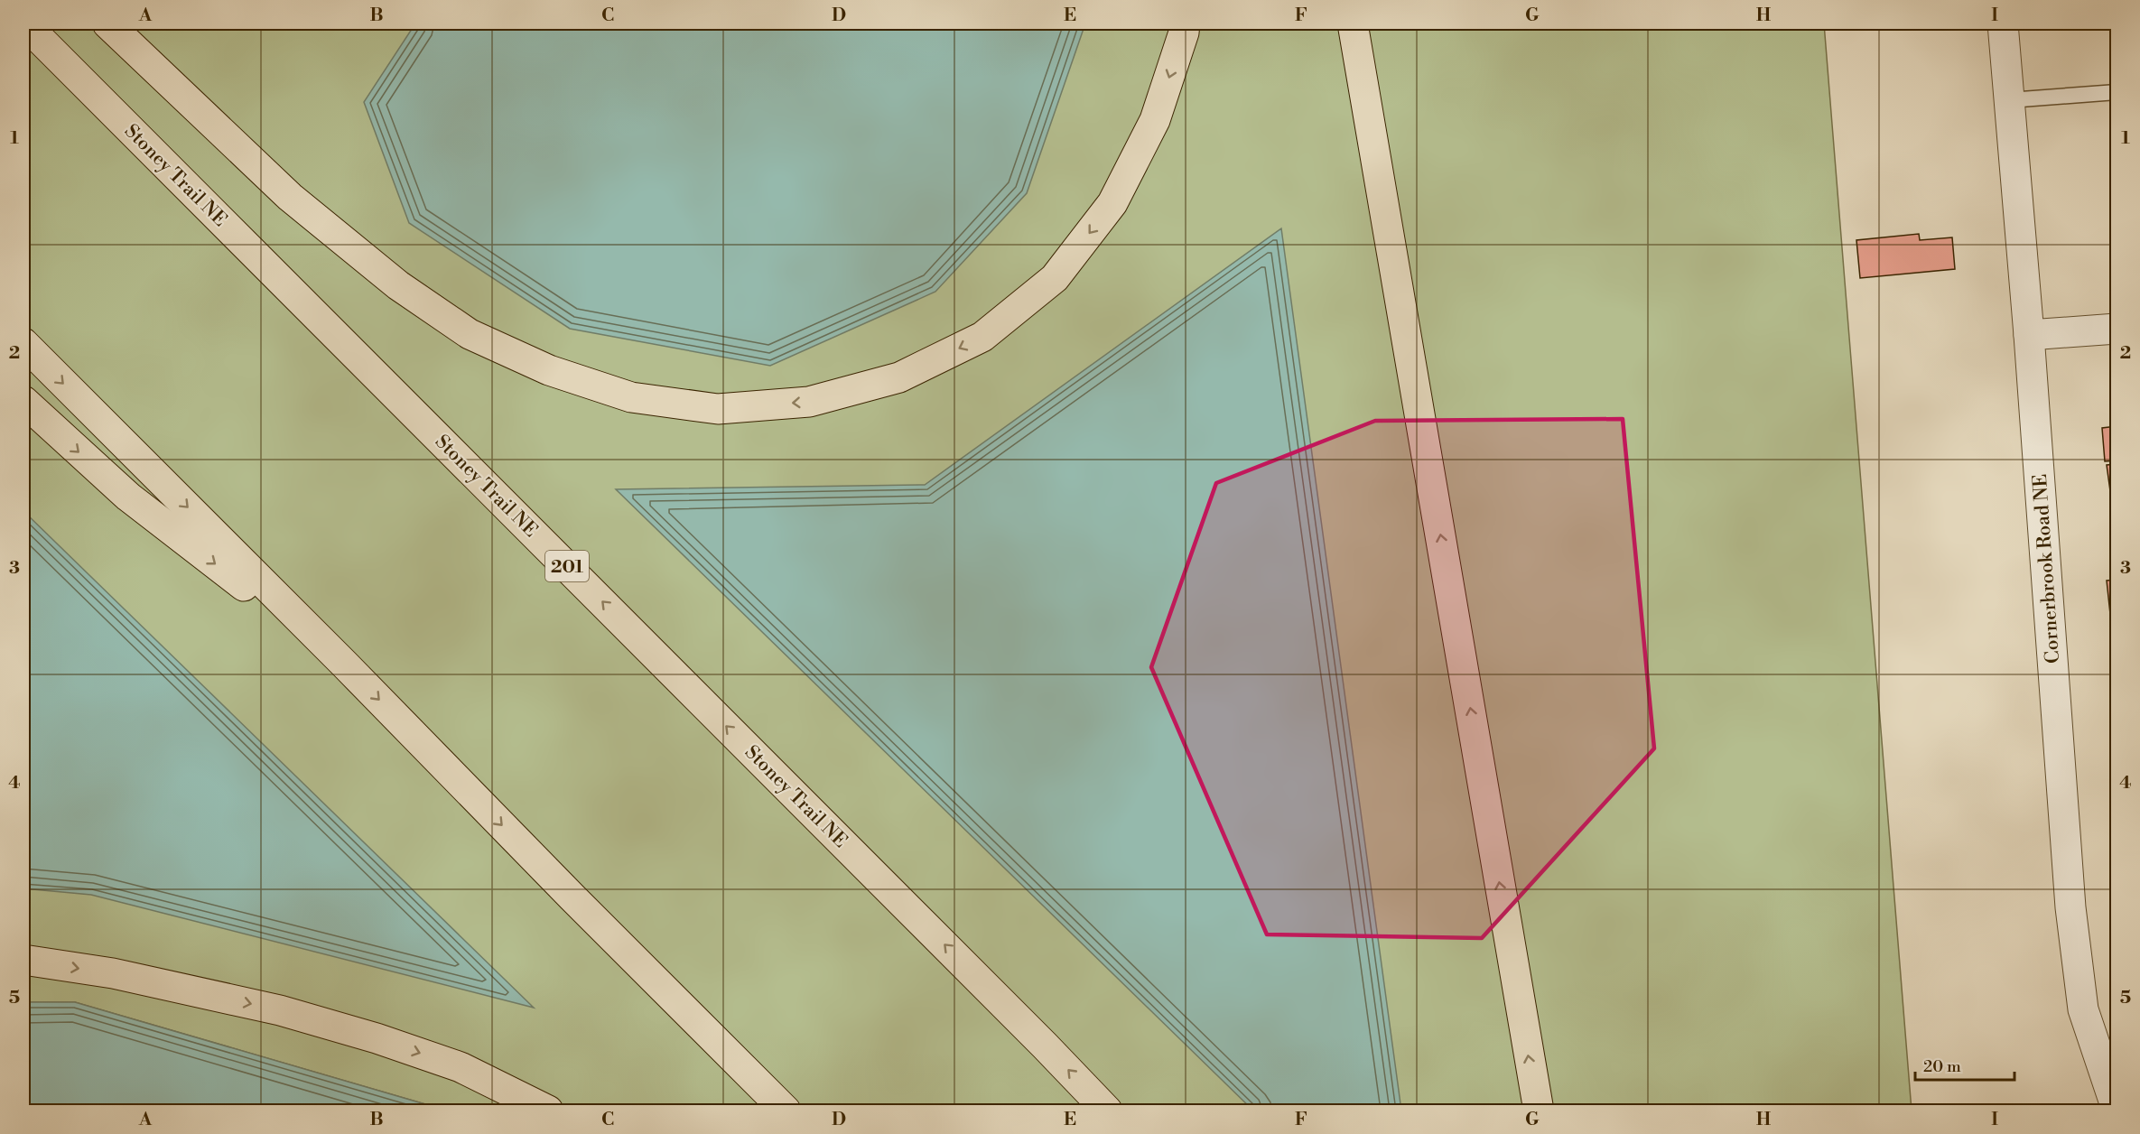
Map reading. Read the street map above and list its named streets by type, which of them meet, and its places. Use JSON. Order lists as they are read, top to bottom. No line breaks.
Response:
{"streets":{"highway":["Stoney Trail NE","201"],"street":["Cornerbrook Road NE"]},"scale_bar":"20 m","grid":{"columns":["A","B","C","D","E","F","G","H","I"],"rows":["1","2","3","4","5"]}}
